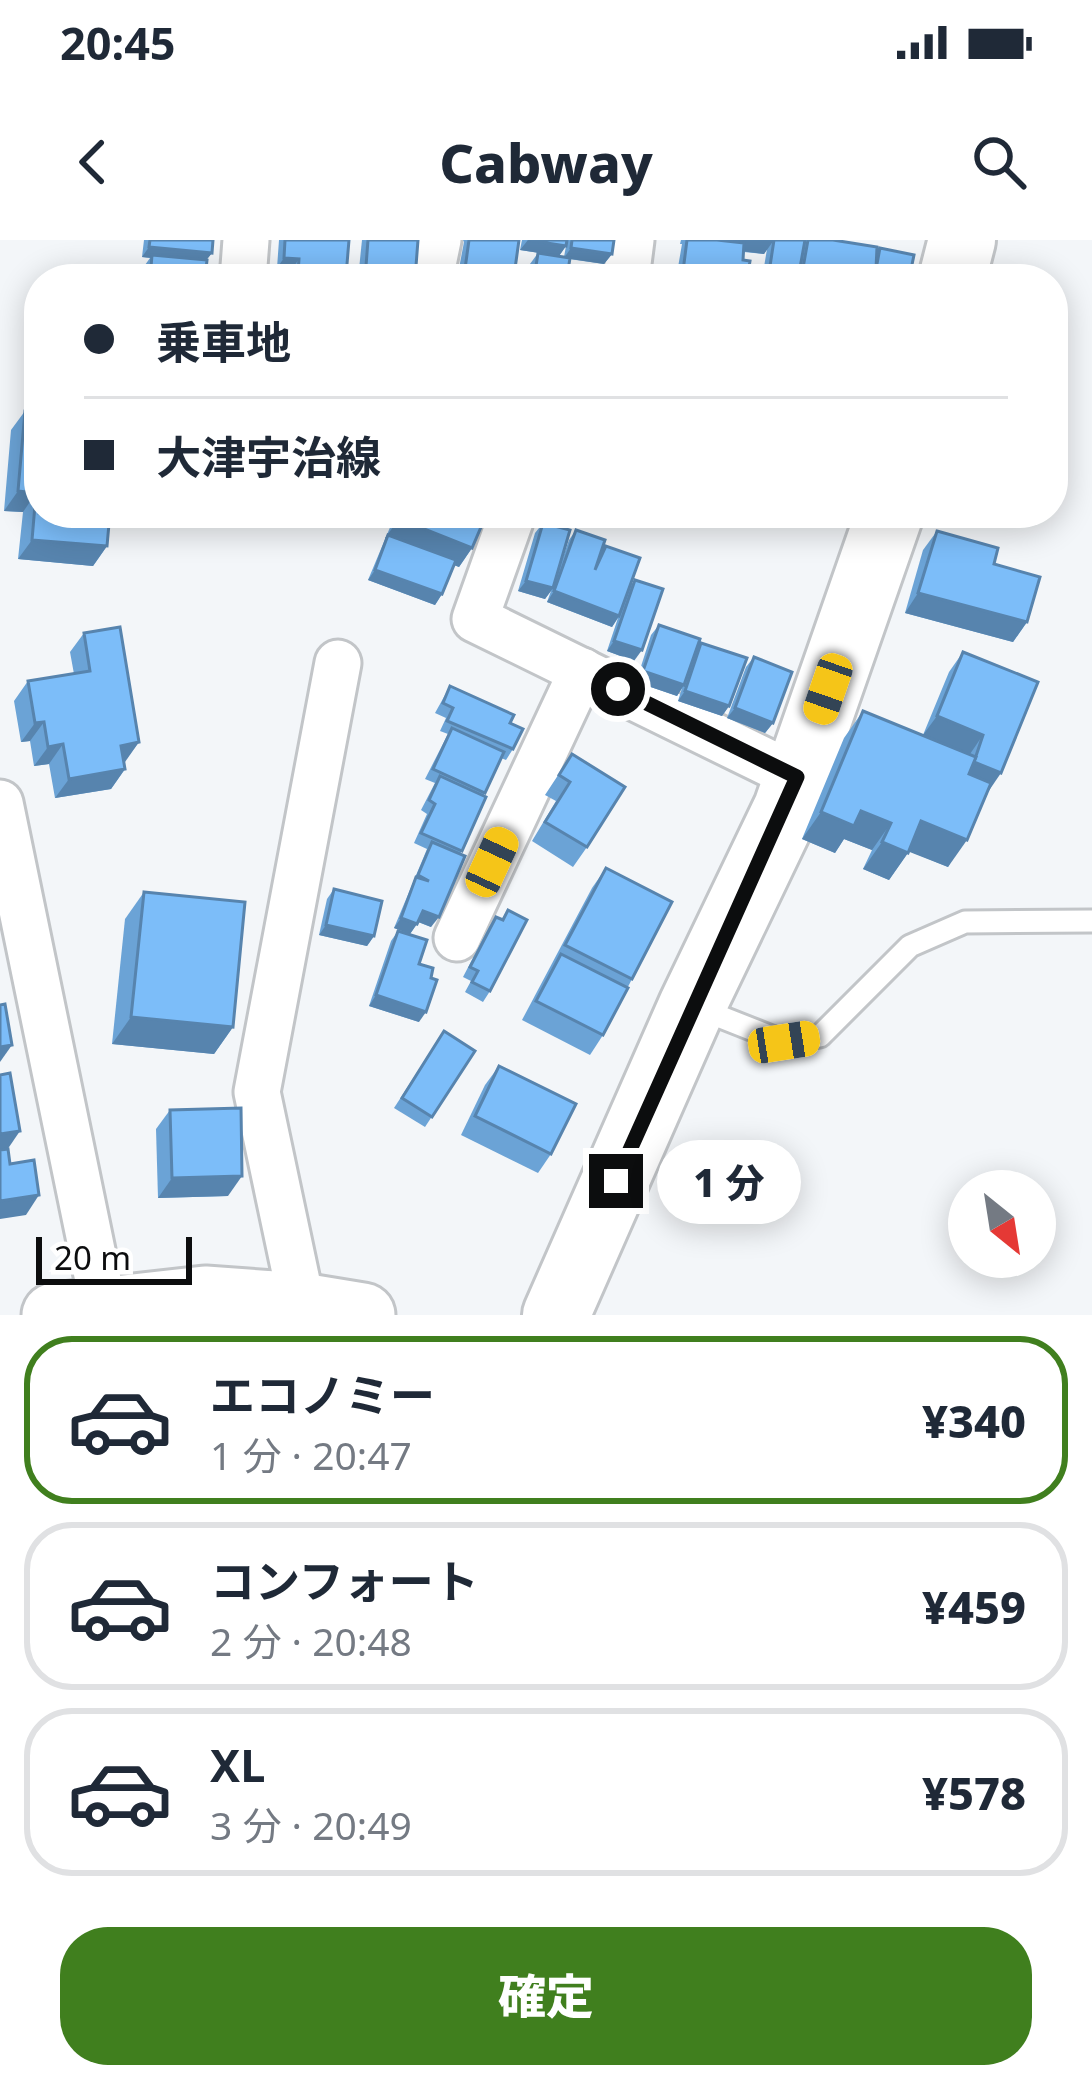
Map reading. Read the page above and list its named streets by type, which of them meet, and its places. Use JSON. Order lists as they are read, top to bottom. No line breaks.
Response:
{"scale_bar":"20 m","north":"bottom right","page":{"status":"20:45","header":"Cabway","banner":["乗車地","大津宇治線"],"bubble":"1 分","scale":"20 m","list":[{"name":"エコノミー","note":"1 分 · 20:47","value":"¥340"},{"name":"コンフォート","note":"2 分 · 20:48","value":"¥459"},{"name":"XL","note":"3 分 · 20:49","value":"¥578"}],"buttons":"確定"}}
